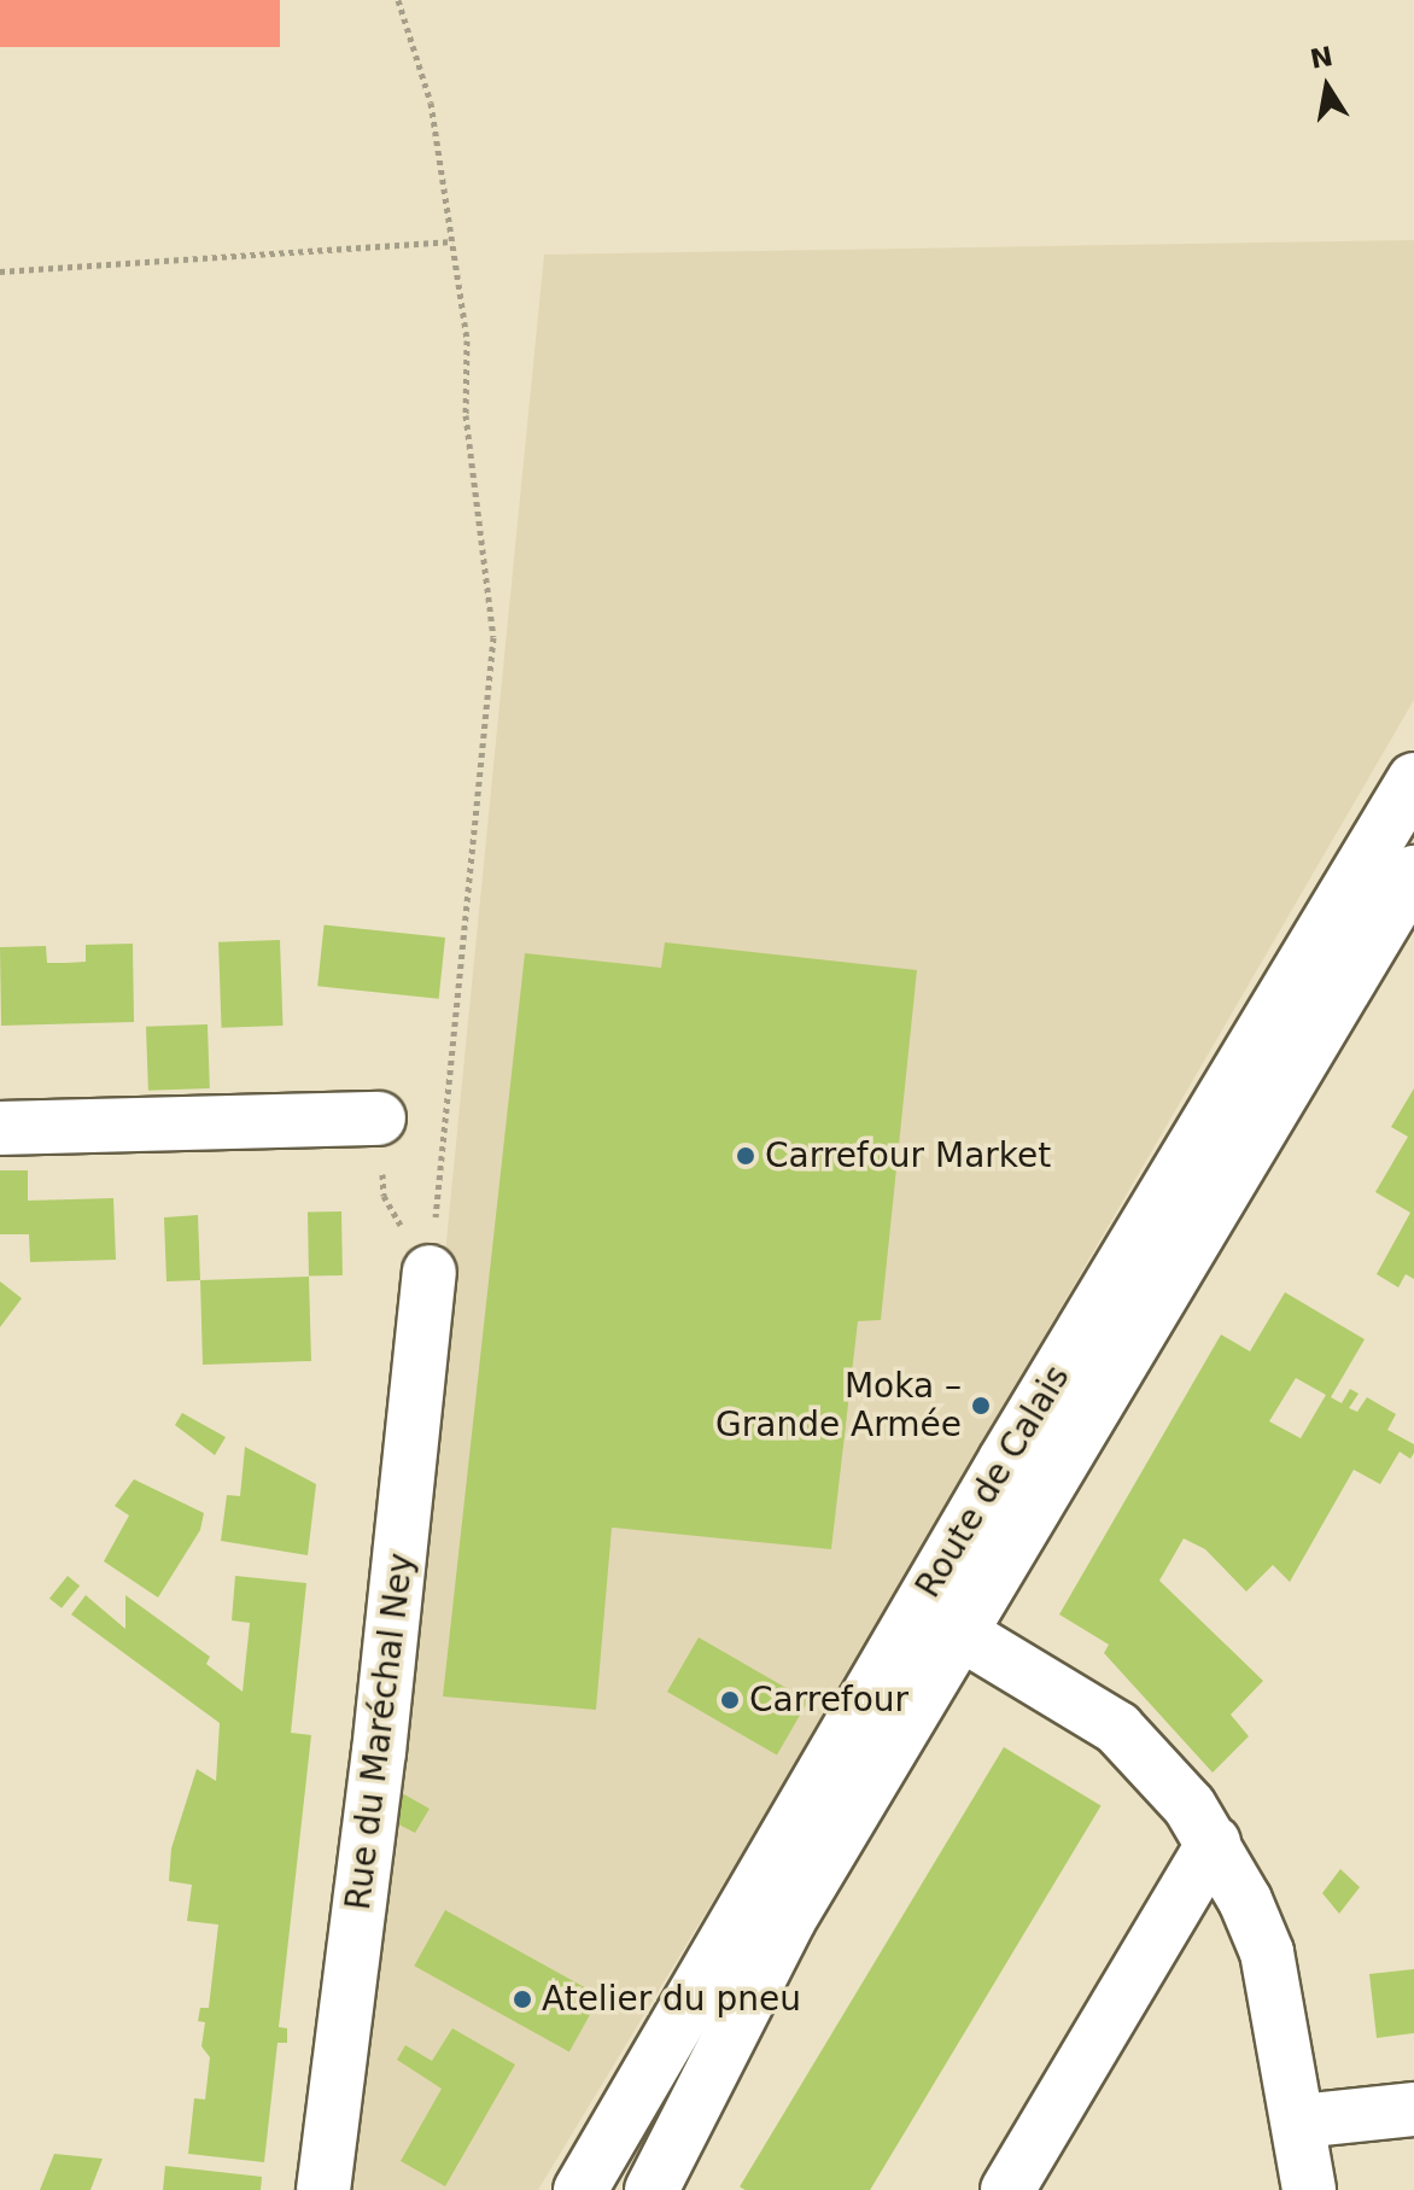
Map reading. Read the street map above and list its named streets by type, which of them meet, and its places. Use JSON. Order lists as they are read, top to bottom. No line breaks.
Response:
{"streets":{"main road":["Route de Calais","Rue du Maréchal Ney"]},"places":["Carrefour Market","Moka – Grande Armée","Carrefour","Atelier du pneu"],"north":"top"}
